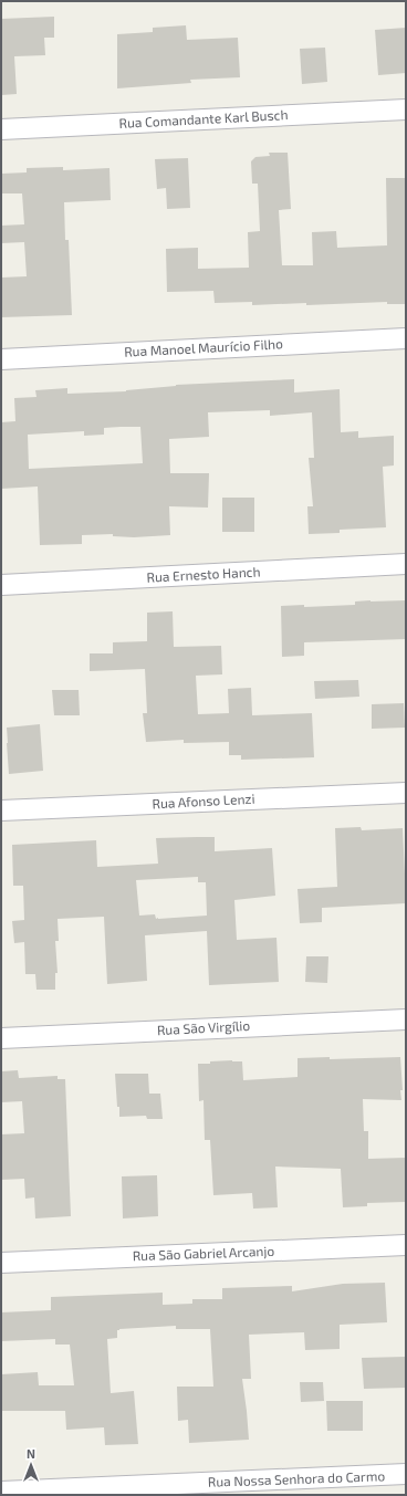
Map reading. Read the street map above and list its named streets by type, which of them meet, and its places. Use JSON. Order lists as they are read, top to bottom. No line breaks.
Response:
{"streets":{"street":["Rua Comandante Karl Busch","Rua Manoel Maurício Filho","Rua Ernesto Hanch","Rua Afonso Lenzi","Rua São Virgílio","Rua São Gabriel Arcanjo","Rua Nossa Senhora do Carmo"]},"north":"top"}
